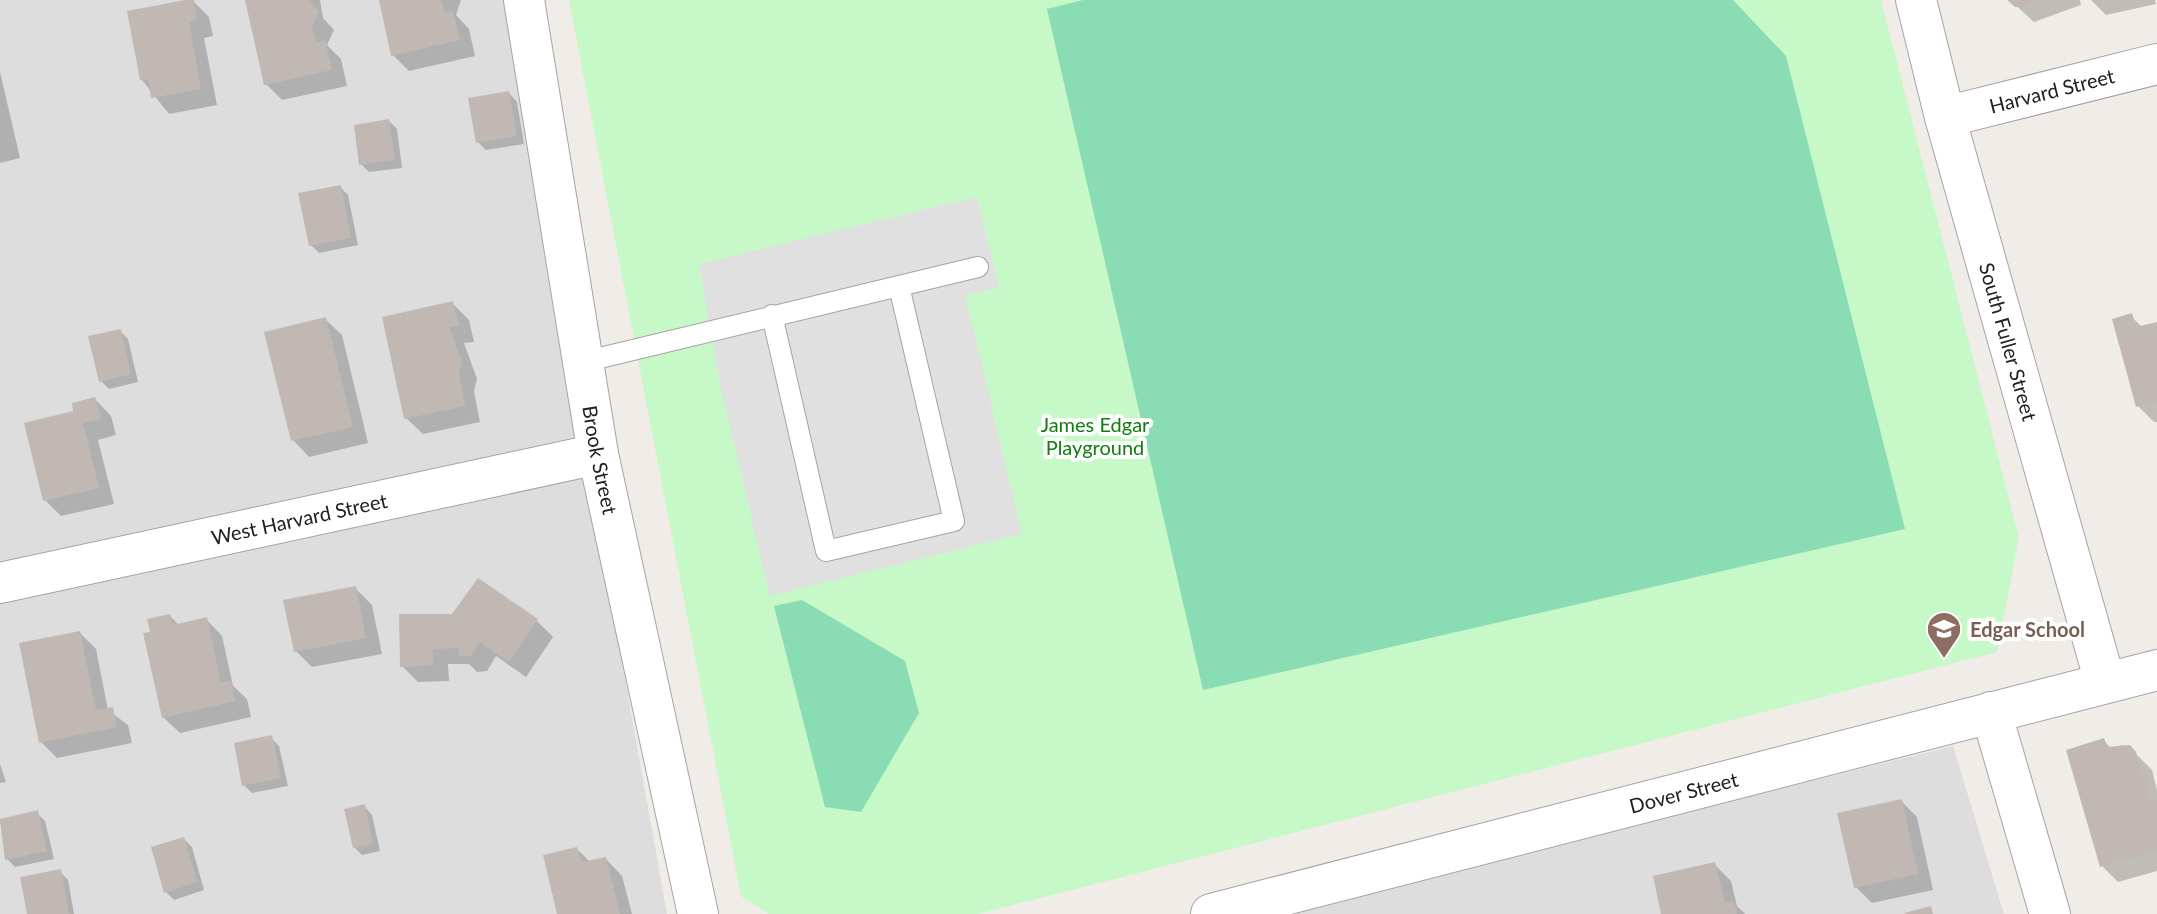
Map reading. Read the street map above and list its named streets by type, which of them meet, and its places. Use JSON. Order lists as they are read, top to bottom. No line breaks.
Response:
{"streets":{"street":["Harvard Street","South Fuller Street","Brook Street","West Harvard Street","Dover Street"]},"crossings":[["Harvard Street","South Fuller Street"],["South Fuller Street","Dover Street"],["Brook Street","West Harvard Street"]],"parks":["James Edgar Playground"],"places":{"school or university":["Edgar School"]}}
